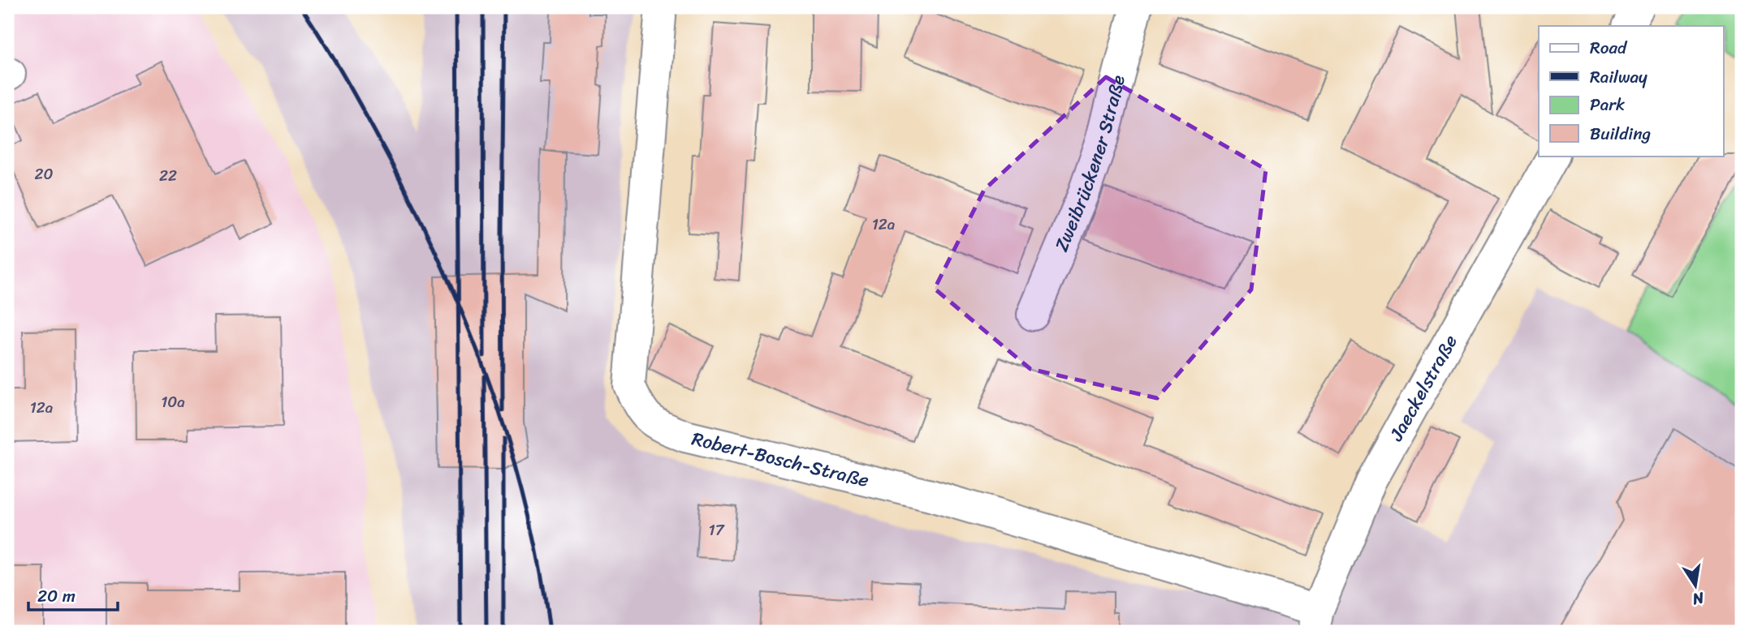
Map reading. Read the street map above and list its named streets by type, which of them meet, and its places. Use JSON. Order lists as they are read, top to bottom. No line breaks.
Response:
{"streets":{"street":["Zweibrückener Straße","Jaeckelstraße","Robert-Bosch-Straße"]},"crossings":[["Jaeckelstraße","Robert-Bosch-Straße"]],"house_numbers":["20","22","12a","10a","12a","17"],"legend":["Road","Railway","Park","Building"],"scale_bar":"20 m","north":"bottom"}
